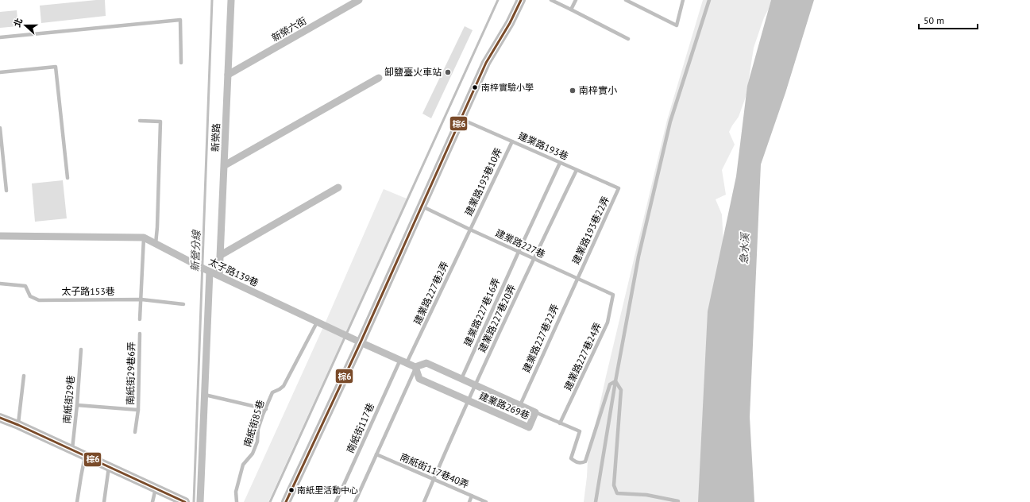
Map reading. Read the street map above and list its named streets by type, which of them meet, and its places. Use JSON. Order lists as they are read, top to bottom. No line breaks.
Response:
{"streets":{"street":["新榮六街","新榮路","太子路139巷","建業路269巷"],"lane":["建業路193巷","建業路193巷10弄","建業路193巷22弄","建業路227巷","太子路153巷","建業路227巷2弄","建業路227巷16弄","建業路227巷20弄","建業路227巷22弄","建業路227巷24弄","南紙街29巷6弄","南紙街29巷","南紙街85巷","南紙街117巷","南紙街117巷40弄"]},"crossings":[["新榮六街","新榮路"],["新榮路","太子路139巷"],["建業路193巷","建業路193巷10弄"],["建業路193巷","建業路193巷22弄"],["建業路193巷","建業路227巷16弄"],["建業路193巷","建業路227巷20弄"],["建業路193巷10弄","建業路227巷"],["建業路193巷10弄","建業路227巷2弄"],["建業路193巷22弄","建業路227巷"],["建業路193巷22弄","建業路227巷22弄"],["建業路227巷","建業路227巷2弄"],["建業路227巷","建業路227巷16弄"],["建業路227巷","建業路227巷20弄"],["建業路227巷","建業路227巷22弄"],["建業路227巷","建業路227巷24弄"],["太子路139巷","南紙街85巷"],["建業路227巷2弄","南紙街117巷"],["建業路227巷16弄","建業路269巷"],["建業路227巷20弄","建業路269巷"],["建業路227巷20弄","南紙街117巷40弄"],["建業路227巷22弄","建業路269巷"],["南紙街29巷6弄","南紙街29巷"]],"water":["急水溪","新營分線"],"places":["卸鹽臺火車站","南梓實驗小學","南梓實小","南紙里活動中心"],"lines":["transit line 棕6"],"scale_bar":"50 m","north":"left"}
